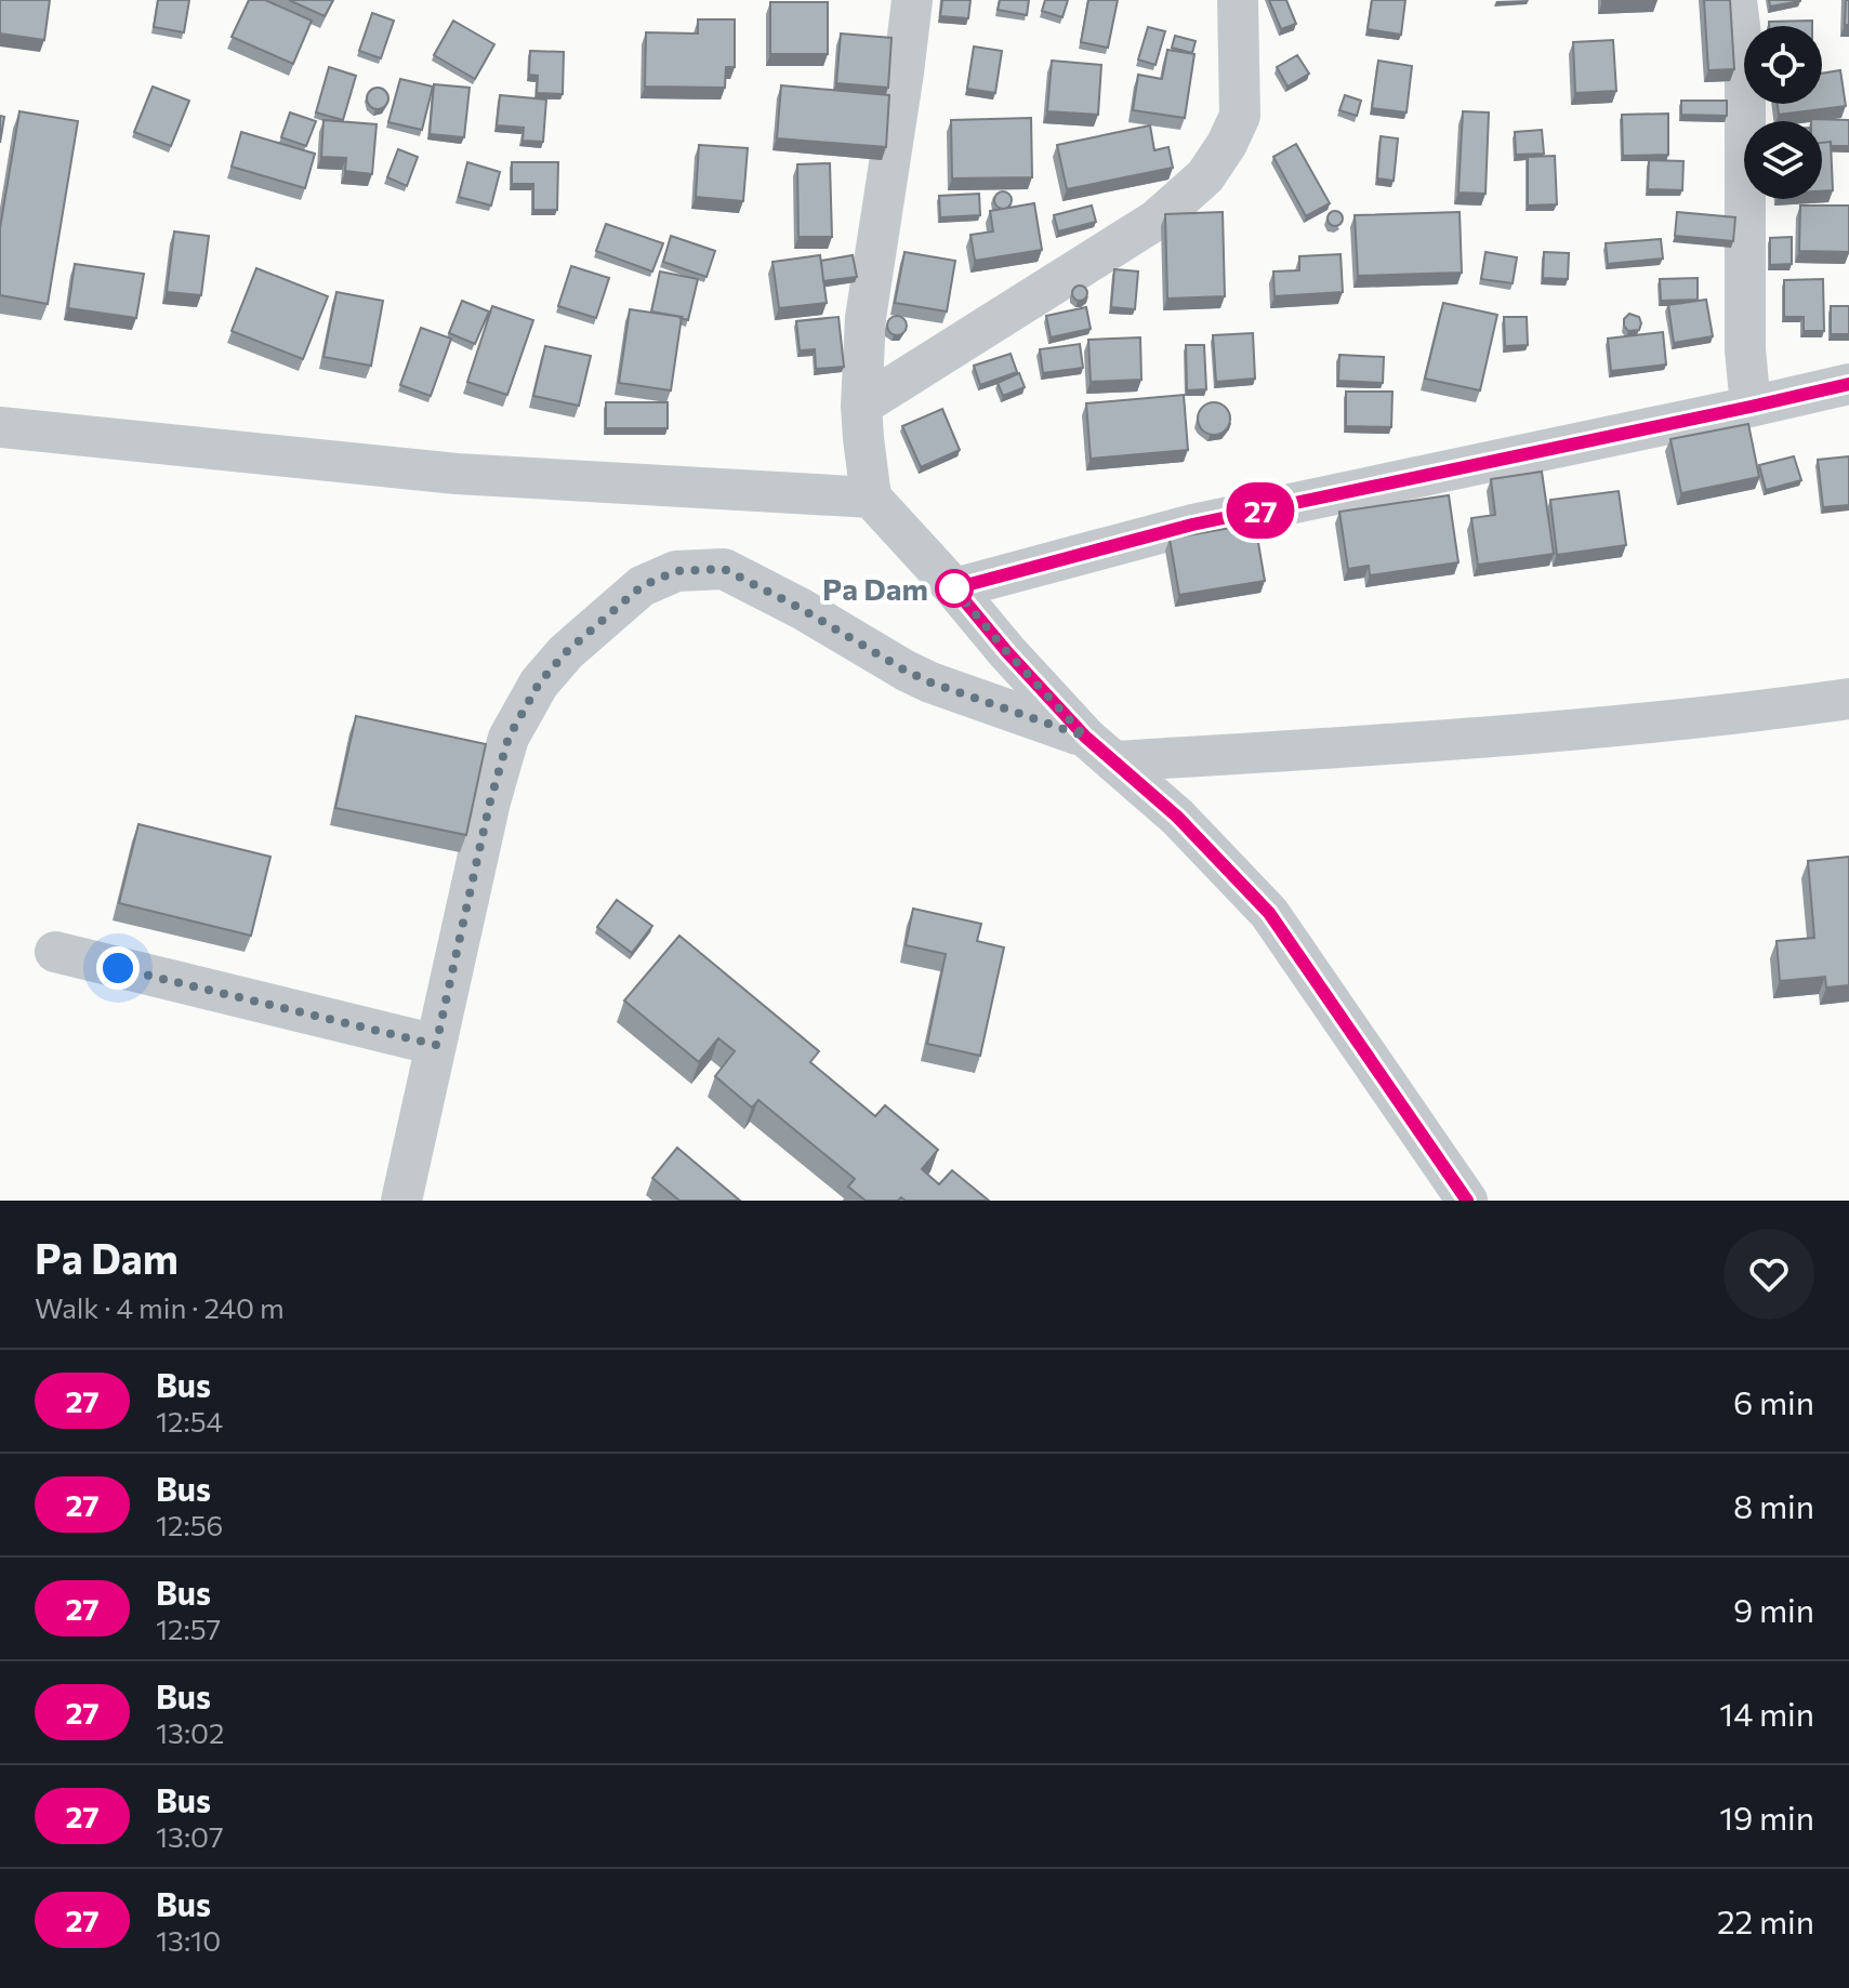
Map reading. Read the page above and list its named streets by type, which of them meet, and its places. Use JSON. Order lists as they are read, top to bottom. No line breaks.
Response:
{"places":["Pa Dam"],"lines":["bus line 27"],"page":{"on_map":"27","heading":["Pa Dam","Walk · 4 min · 240 m"],"list":[{"mark":"27","name":"Bus","note":"12:54","value":"6 min"},{"mark":"27","name":"Bus","note":"12:56","value":"8 min"},{"mark":"27","name":"Bus","note":"12:57","value":"9 min"},{"mark":"27","name":"Bus","note":"13:02","value":"14 min"},{"mark":"27","name":"Bus","note":"13:07","value":"19 min"},{"mark":"27","name":"Bus","note":"13:10","value":"22 min"}]}}
